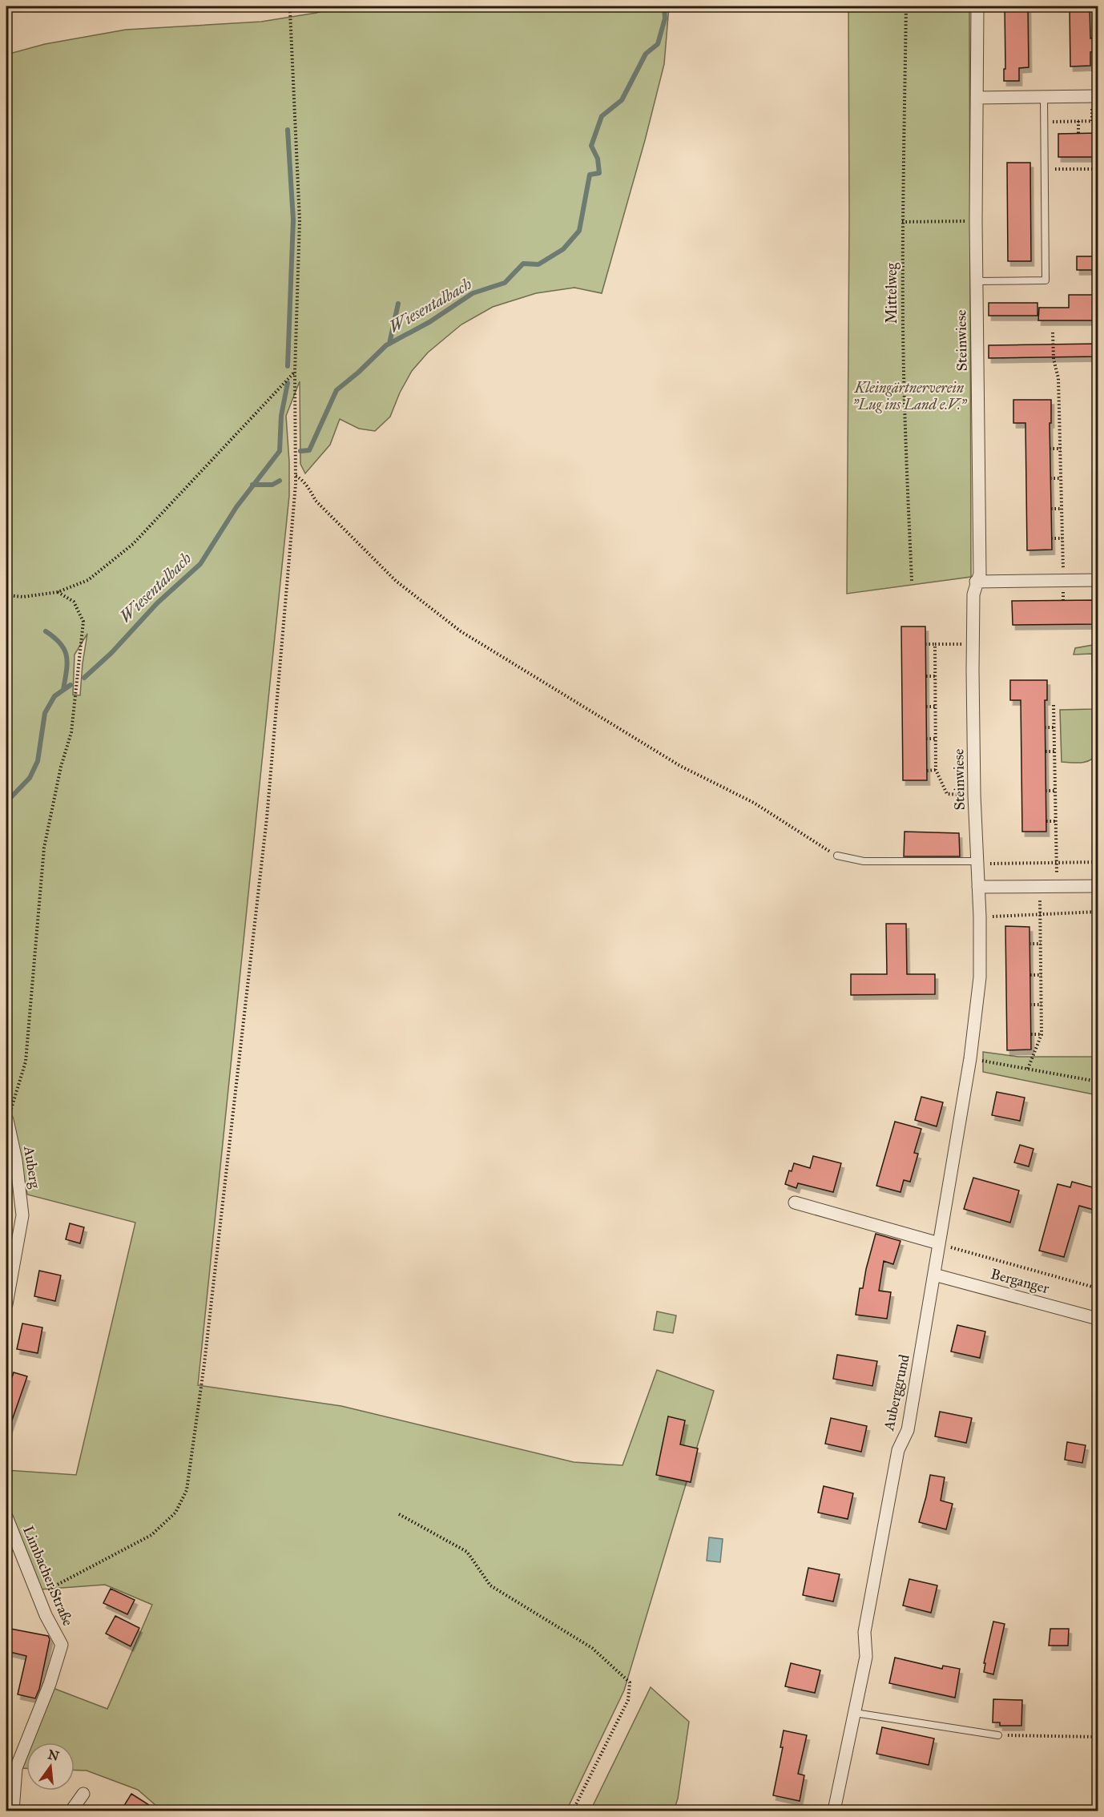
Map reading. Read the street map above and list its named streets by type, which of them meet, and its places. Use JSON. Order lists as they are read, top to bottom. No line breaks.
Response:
{"streets":{"street":["Steinwiese","Auberg","Berganger","Auberggrund","Limbacher Straße"],"path":["Mittelweg"]},"crossings":[["Steinwiese","Auberggrund"],["Berganger","Auberggrund"]],"water":["Wiesentalbach"],"parks":["Kleingärtnerverein \"Lug ins Land e.V.\""],"north":"top"}
